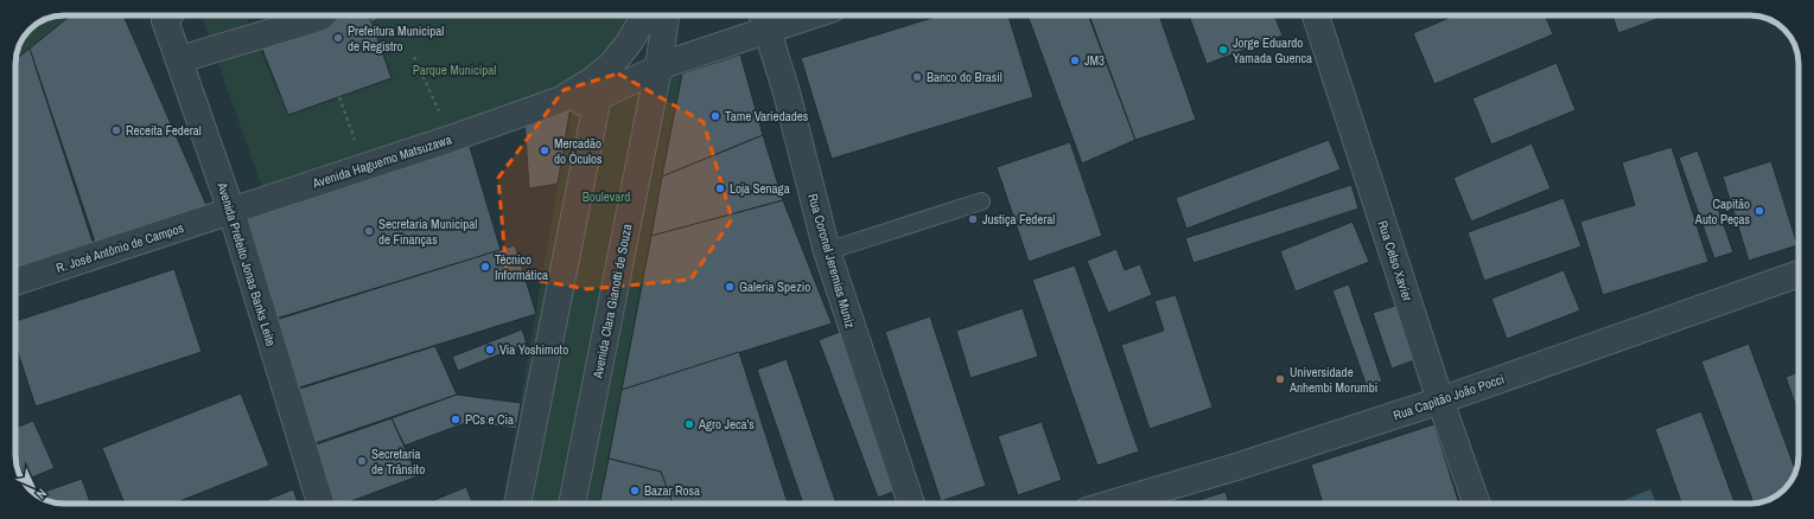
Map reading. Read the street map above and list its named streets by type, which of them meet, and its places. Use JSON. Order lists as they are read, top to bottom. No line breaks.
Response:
{"streets":{"street":["Avenida Haguemo Matsuzawa","R. José Antônio de Campos","Rua Coronel Jeremias Muniz","Rua Celso Xavier","Avenida Prefeito Jonas Banks Leite","Avenida Clara Gianotti de Souza","Rua Capitão João Pocci"]},"crossings":[["Avenida Haguemo Matsuzawa","R. José Antônio de Campos"],["Avenida Haguemo Matsuzawa","Rua Coronel Jeremias Muniz"],["Avenida Haguemo Matsuzawa","Avenida Prefeito Jonas Banks Leite"],["Avenida Haguemo Matsuzawa","Avenida Clara Gianotti de Souza"],["R. José Antônio de Campos","Avenida Prefeito Jonas Banks Leite"],["Rua Celso Xavier","Rua Capitão João Pocci"]],"parks":["Parque Municipal","Boulevard"],"places":["Prefeitura Municipal de Registro","Jorge Eduardo Yamada Guenca","JM3","Banco do Brasil","Tame Variedades","Receita Federal","Mercadão do Óculos","Loja Senaga","Capitão Auto Peças","Justiça Federal","Secretaria Municipal de Finanças","Técnico Informática","Galeria Spezio","Via Yoshimoto","Universidade Anhembi Morumbi","PCs e Cia","Agro Jeca's","Secretaria de Trânsito","Bazar Rosa"],"north":"bottom right"}
